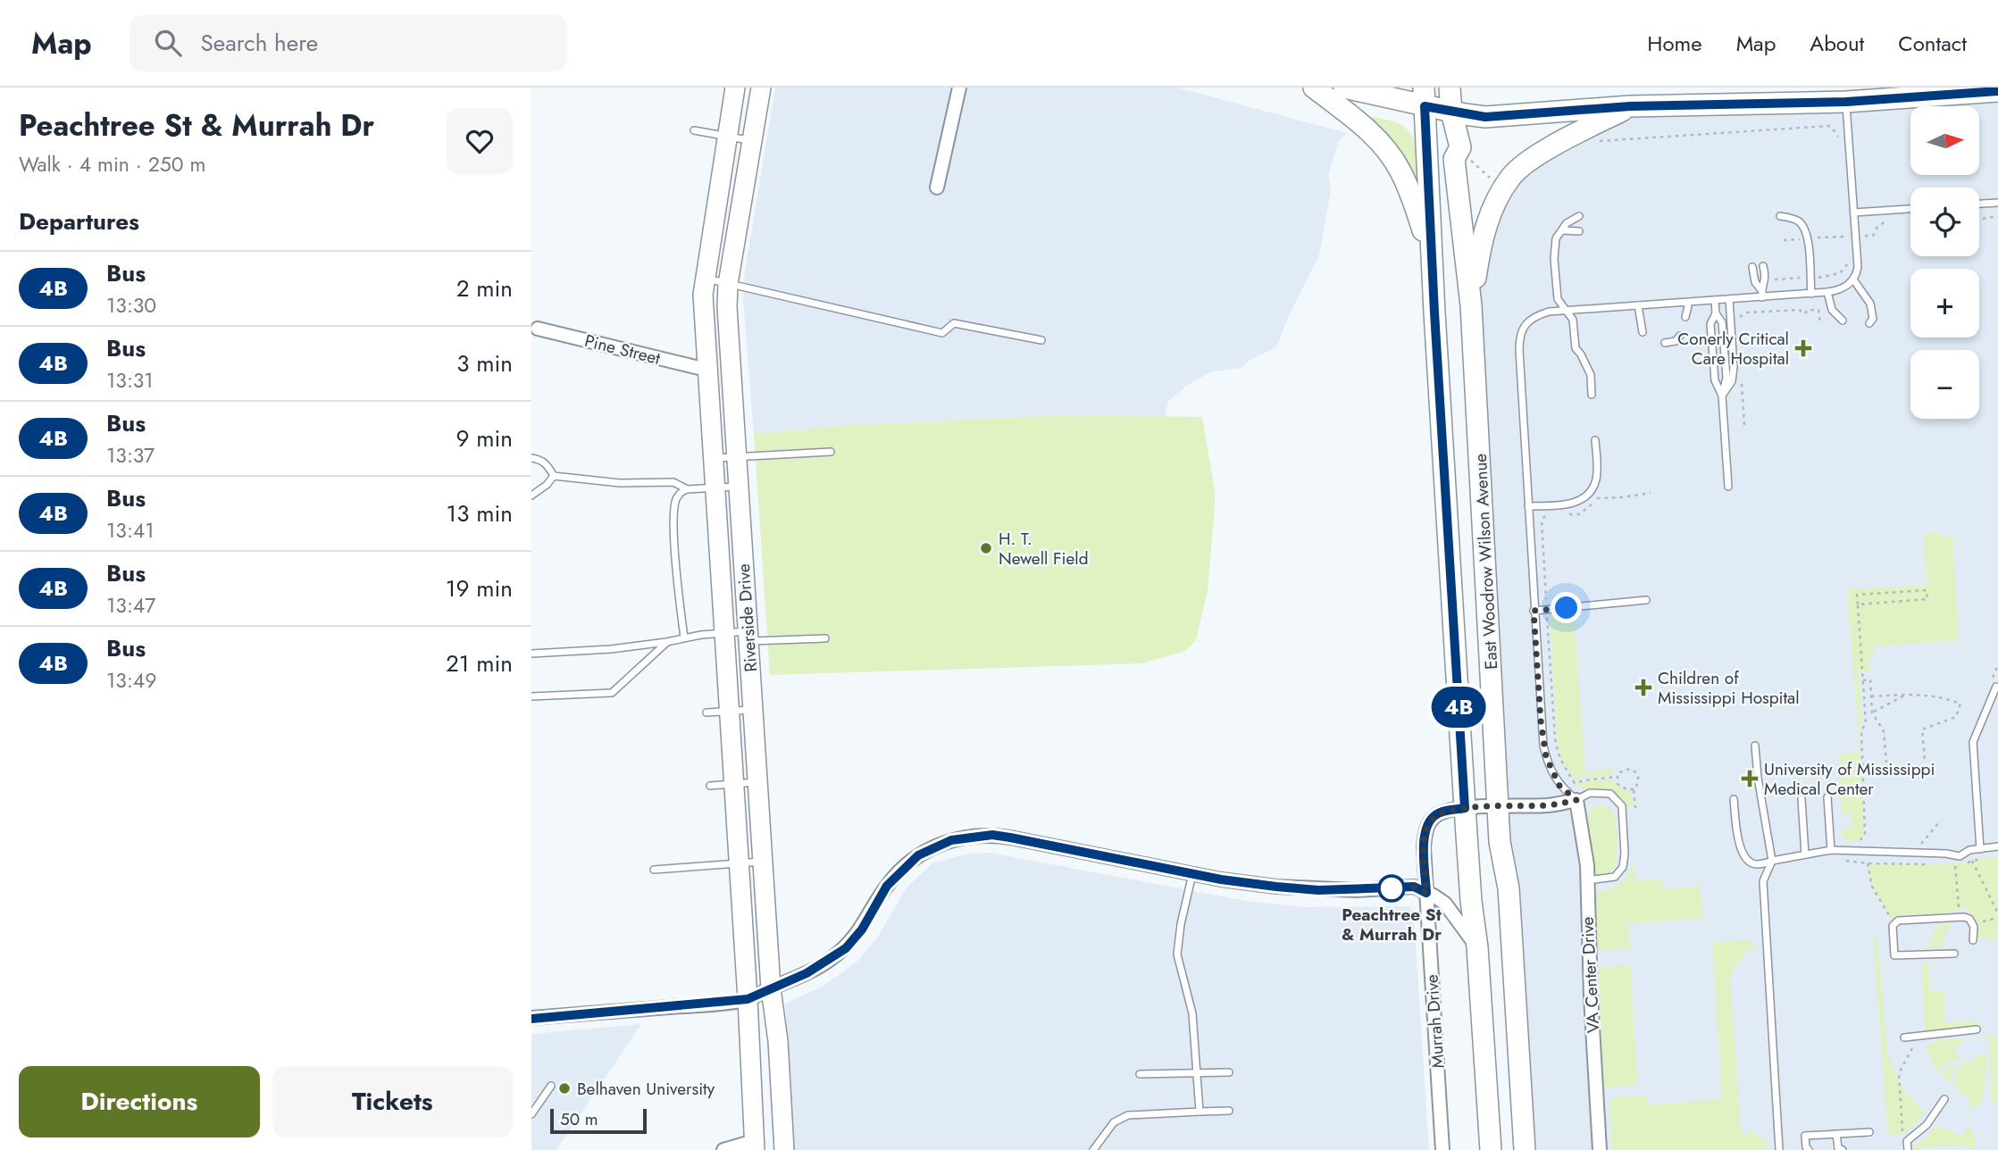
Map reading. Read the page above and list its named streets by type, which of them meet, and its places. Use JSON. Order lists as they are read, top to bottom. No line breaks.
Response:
{"streets":{"main road":["East Woodrow Wilson Avenue"],"street":["Pine Street","Riverside Drive","VA Center Drive","Murrah Drive"]},"crossings":[["Pine Street","Riverside Drive"],["East Woodrow Wilson Avenue","Murrah Drive"],["VA Center Drive","Murrah Drive"]],"places":{"health":["Conerly Critical Care Hospital","Children of Mississippi Hospital","University of Mississippi Medical Center"],"other":["H. T. Newell Field","Peachtree St & Murrah Dr","Belhaven University"]},"lines":["bus line 4B"],"scale_bar":"50 m","north":"right","page":{"header":"Map","search":"Search here","nav":["Home","Map","About","Contact"],"heading":[["Peachtree St & Murrah Dr","Walk · 4 min · 250 m"],"Departures"],"on_map":"4B","map_buttons":["+","−"],"list":[{"mark":"4B","name":"Bus","note":"13:30","value":"2 min"},{"mark":"4B","name":"Bus","note":"13:31","value":"3 min"},{"mark":"4B","name":"Bus","note":"13:37","value":"9 min"},{"mark":"4B","name":"Bus","note":"13:41","value":"13 min"},{"mark":"4B","name":"Bus","note":"13:47","value":"19 min"},{"mark":"4B","name":"Bus","note":"13:49","value":"21 min"}],"buttons":["Directions","Tickets"],"scale":"50 m"}}
